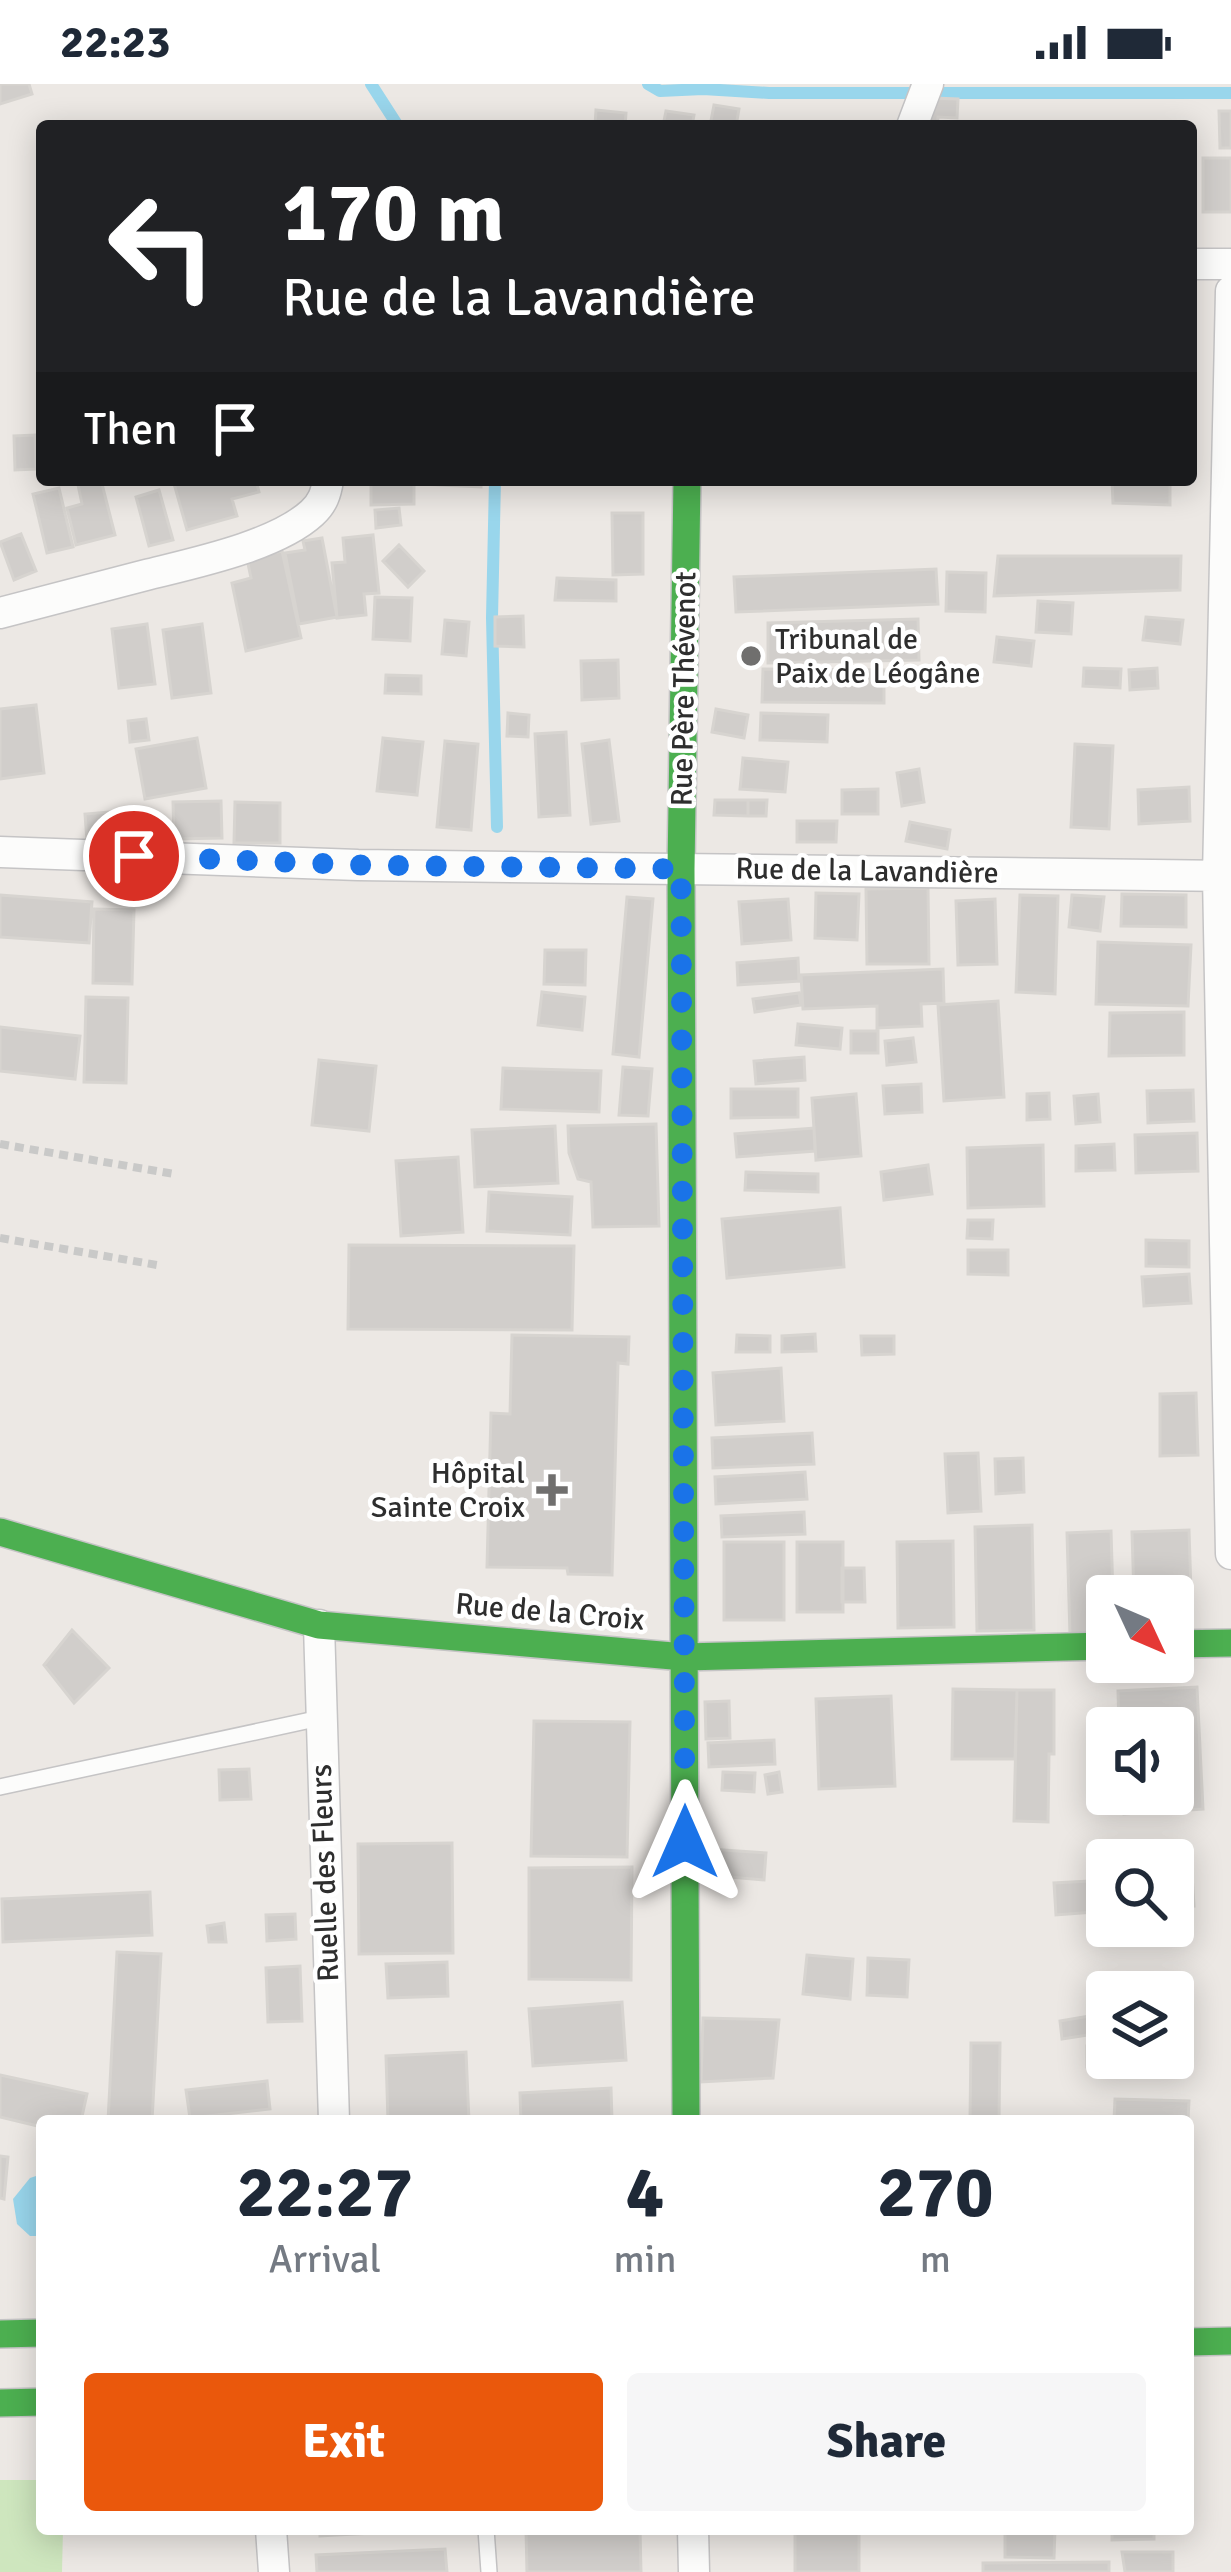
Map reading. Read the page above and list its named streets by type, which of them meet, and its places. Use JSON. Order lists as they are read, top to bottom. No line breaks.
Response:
{"streets":{"street":["Rue Père Thévenot","Rue de la Lavandière","Rue de la Croix","Ruelle des Fleurs"]},"crossings":[["Rue Père Thévenot","Rue de la Lavandière"],["Rue Père Thévenot","Rue de la Croix"],["Rue de la Croix","Ruelle des Fleurs"]],"places":{"other":["Tribunal de Paix de Léogâne"],"health":["Hôpital Sainte Croix"]},"north":"bottom right","page":{"status":"22:23","turn":["170 m","Rue de la Lavandière"],"then":"Then","eta":["22:27","Arrival","4","min","270","m"],"buttons":["Exit","Share"]}}
